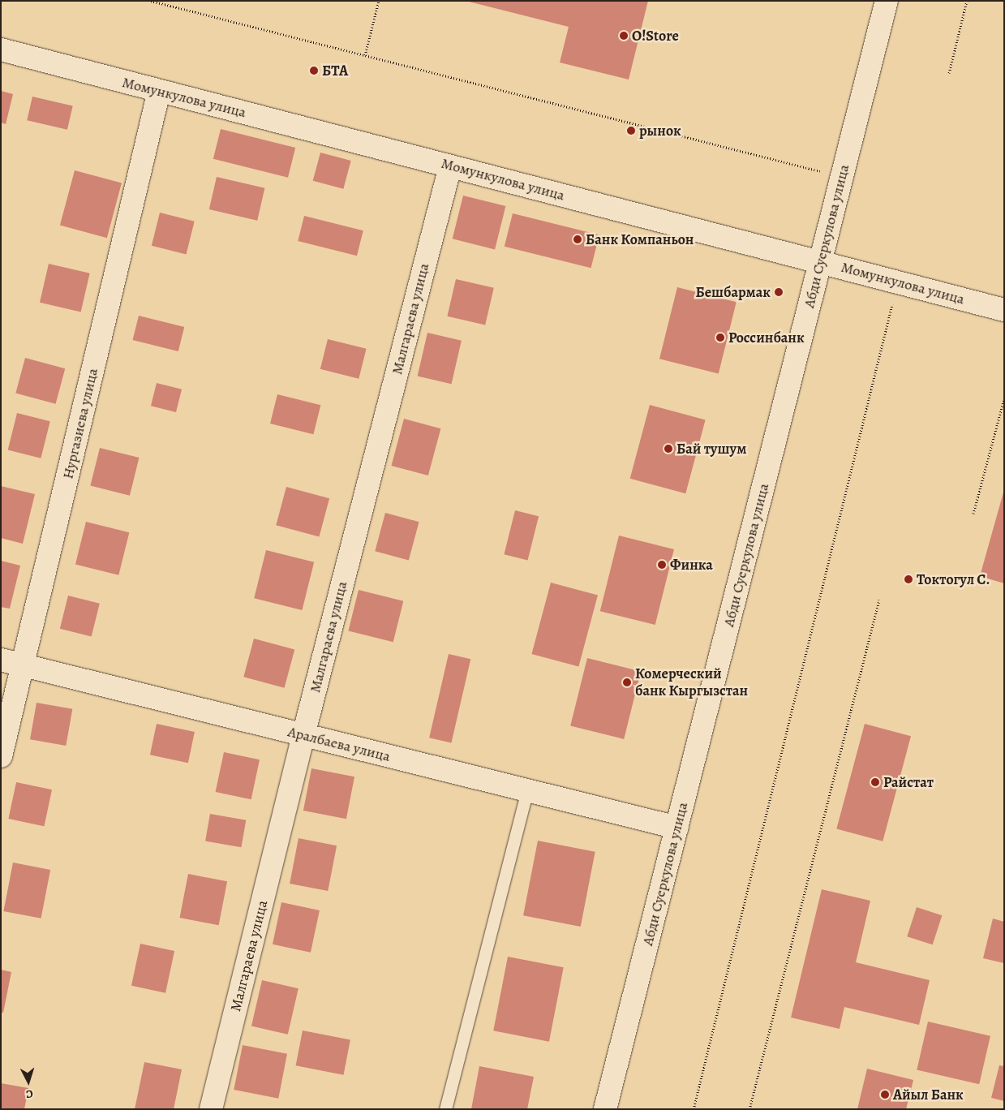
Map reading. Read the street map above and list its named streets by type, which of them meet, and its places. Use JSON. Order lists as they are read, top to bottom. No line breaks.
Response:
{"streets":{"street":["Момункулова улица","Абди Суеркулова улица","Малгараева улица","Нургазиева улица","Аралбаева улица"]},"crossings":[["Момункулова улица","Абди Суеркулова улица"],["Момункулова улица","Малгараева улица"],["Момункулова улица","Нургазиева улица"],["Абди Суеркулова улица","Аралбаева улица"],["Малгараева улица","Аралбаева улица"],["Нургазиева улица","Аралбаева улица"]],"places":["O!Store","БТА","рынок","Банк Компаньон","Бешбармак","Россинбанк","Бай тушум","Финка","Токтогул С.","Комерческий банк Кыргызстан","Райстат","Айыл Банк"],"north":"bottom"}
